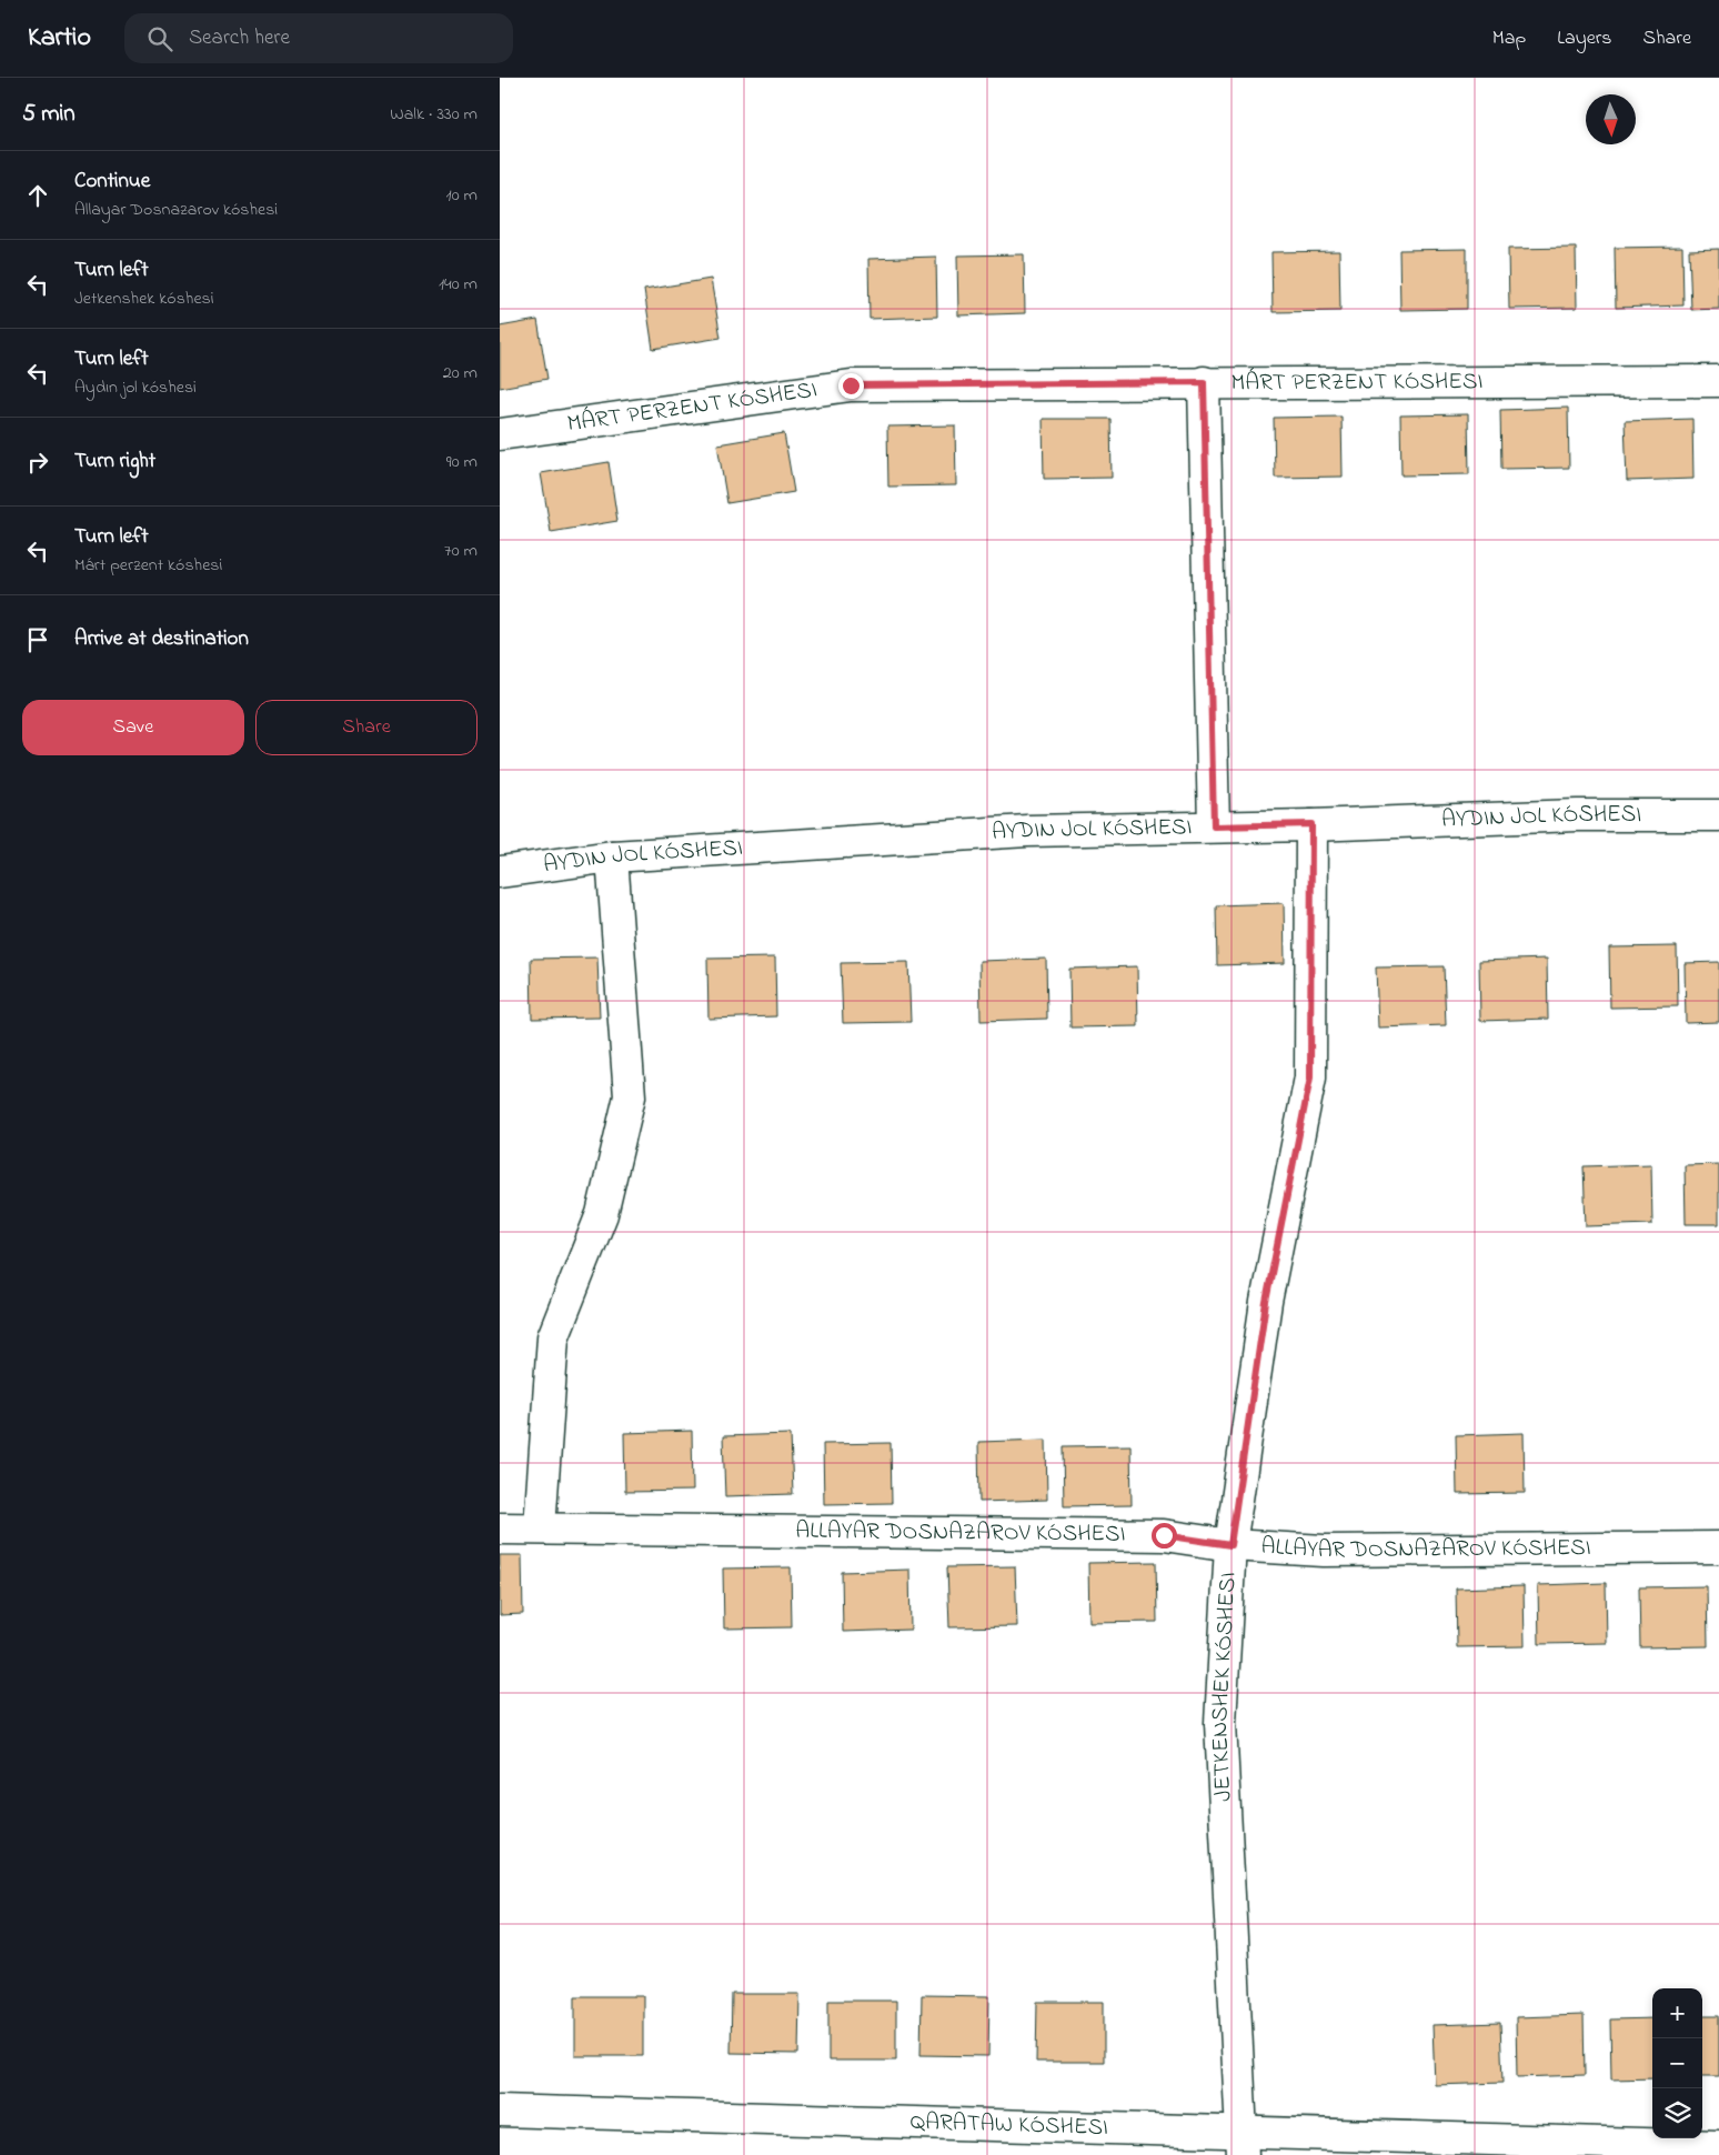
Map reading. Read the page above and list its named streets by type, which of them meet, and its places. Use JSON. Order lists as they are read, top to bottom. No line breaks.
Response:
{"streets":{"street":["MÁRT PERZENT KÓSHESI","ALLAYAR DOSNAZAROV KÓSHESI","JETKENSHEK KÓSHESI","QARATAW KÓSHESI"]},"crossings":[["ALLAYAR DOSNAZAROV KÓSHESI","JETKENSHEK KÓSHESI"],["JETKENSHEK KÓSHESI","QARATAW KÓSHESI"]],"north":"bottom","page":{"header":"Kartio","search":"Search here","nav":["Map","Layers","Share"],"heading":["5 min","Walk · 330 m"],"list":[["Continue","Allayar Dosnazarov kóshesi","10 m"],["Turn left","Jetkenshek kóshesi","140 m"],["Turn left","Aydın jol kóshesi","20 m"],["Turn right","90 m"],["Turn left","Márt perzent kóshesi","70 m"],"Arrive at destination"],"buttons":["Save","Share"],"map_buttons":["+","−"]}}
